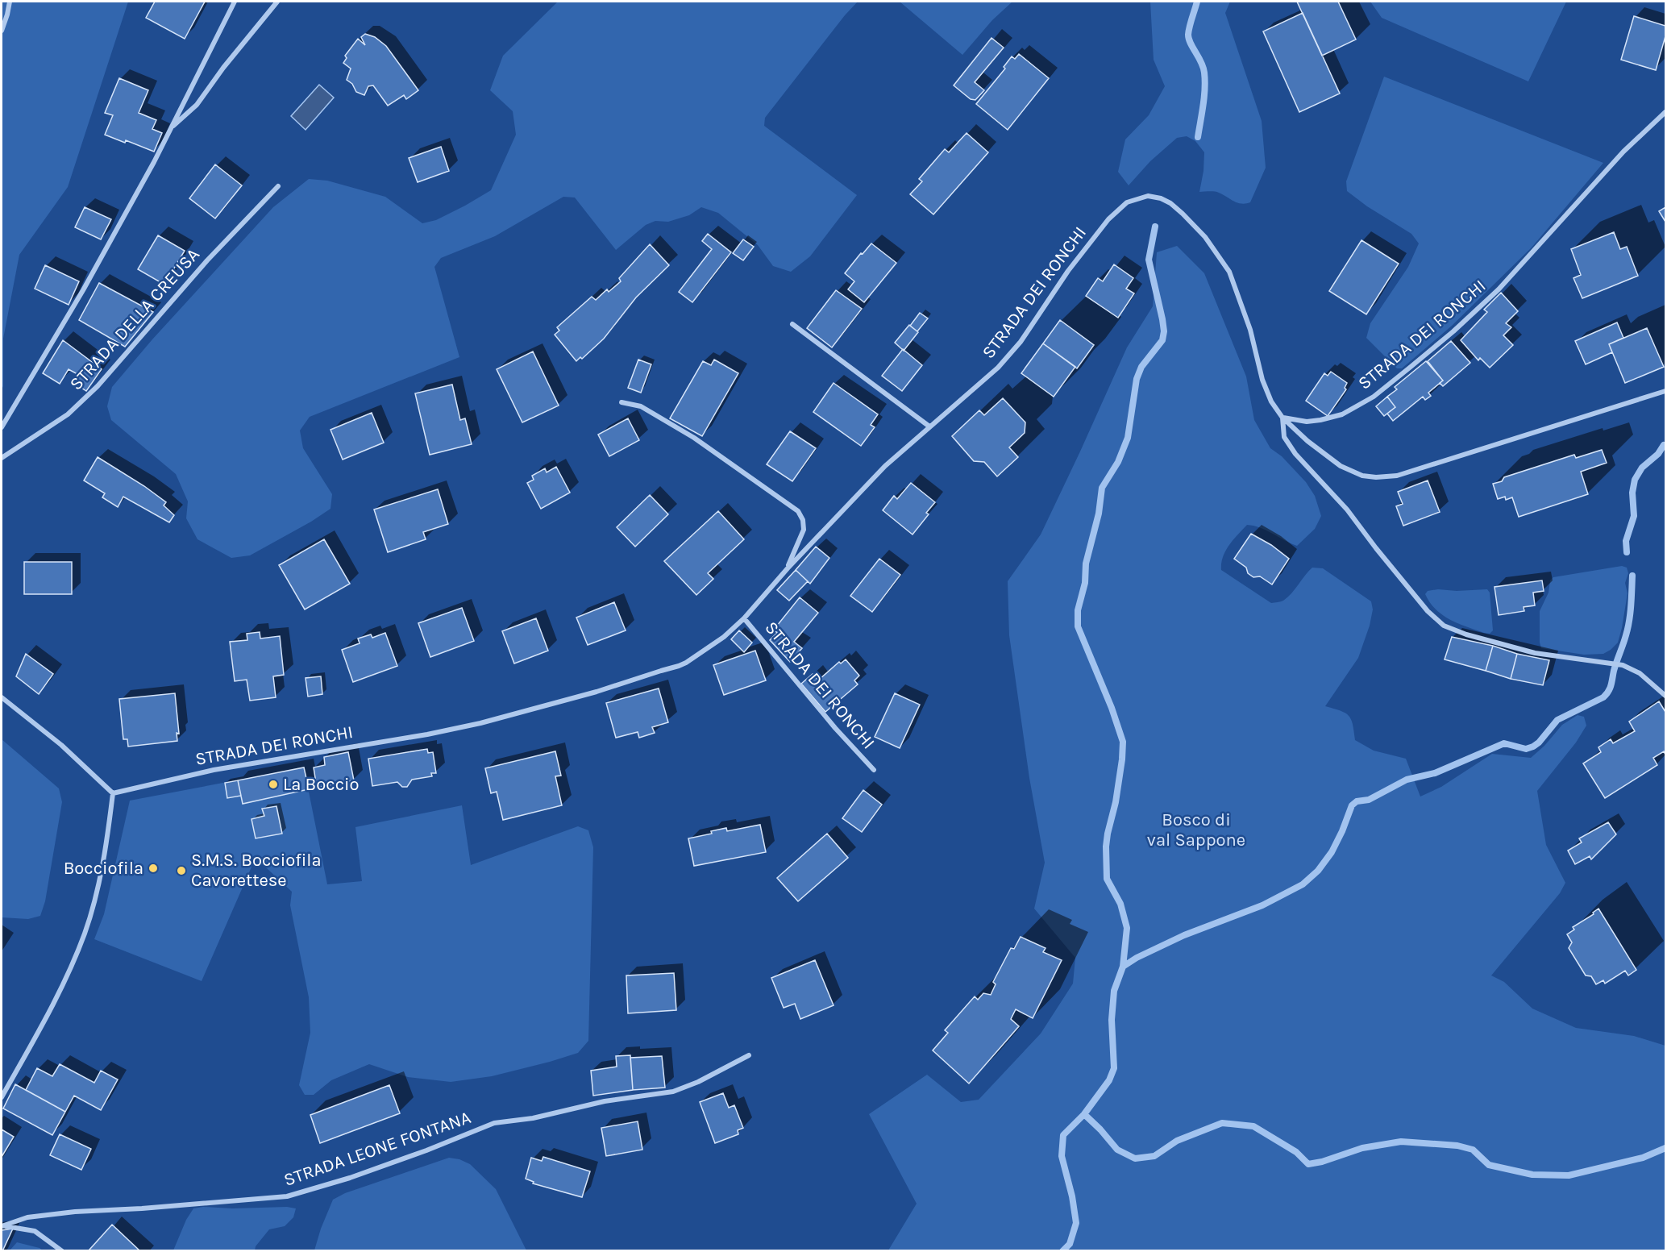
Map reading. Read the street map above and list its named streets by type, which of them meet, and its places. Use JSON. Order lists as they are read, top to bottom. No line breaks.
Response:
{"streets":{"street":["STRADA DEI RONCHI","STRADA DELLA CREUSA","STRADA LEONE FONTANA"]},"parks":["Bosco di val Sappone"],"places":["La Boccio","Bocciofila","S.M.S. Bocciofila Cavorettese"]}
